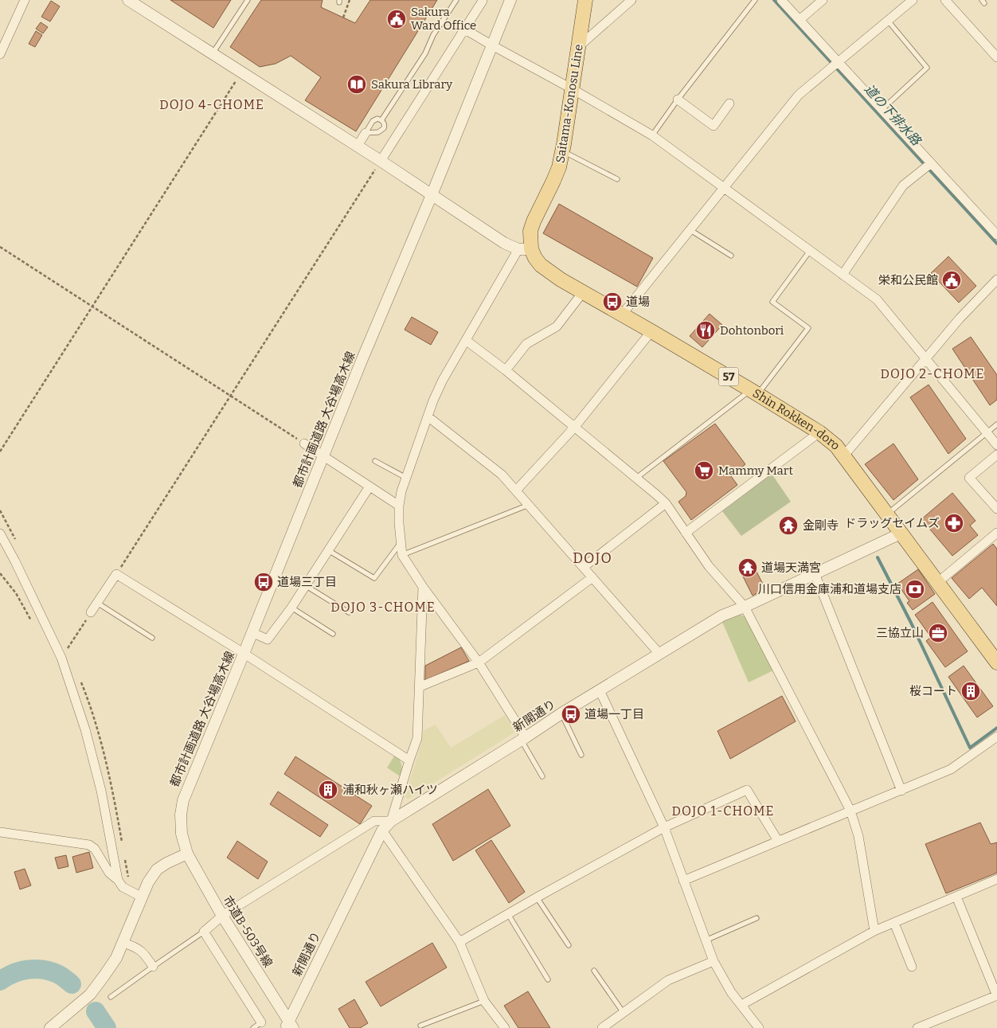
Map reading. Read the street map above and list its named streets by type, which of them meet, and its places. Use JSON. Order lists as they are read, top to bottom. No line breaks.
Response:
{"streets":{"main road":["Saitama-Konosu Line","57","Shin Rokken-doro"],"street":["都市計画道路 大谷場高木線","新開通り","市道B-503号線"]},"crossings":[["Saitama-Konosu Line","Shin Rokken-doro"],["都市計画道路 大谷場高木線","市道B-503号線"],["Shin Rokken-doro","新開通り"],["新開通り","市道B-503号線"]],"districts":["DOJO 4-CHOME","DOJO 2-CHOME","DOJO","DOJO 3-CHOME","DOJO 1-CHOME"],"water":["道の下排水路"],"places":{"public building":["Sakura Ward Office","栄和公民館"],"library":["Sakura Library"],"bus stop":["道場","道場三丁目","道場一丁目"],"restaurant":["Dohtonbori"],"supermarket":["Mammy Mart"],"pharmacy":["ドラッグセイムズ"],"temple":["金剛寺","道場天満宮"],"bank":["川口信用金庫浦和道場支店"],"office":["三協立山"],"building":["桜コート","浦和秋ヶ瀬ハイツ"]}}
